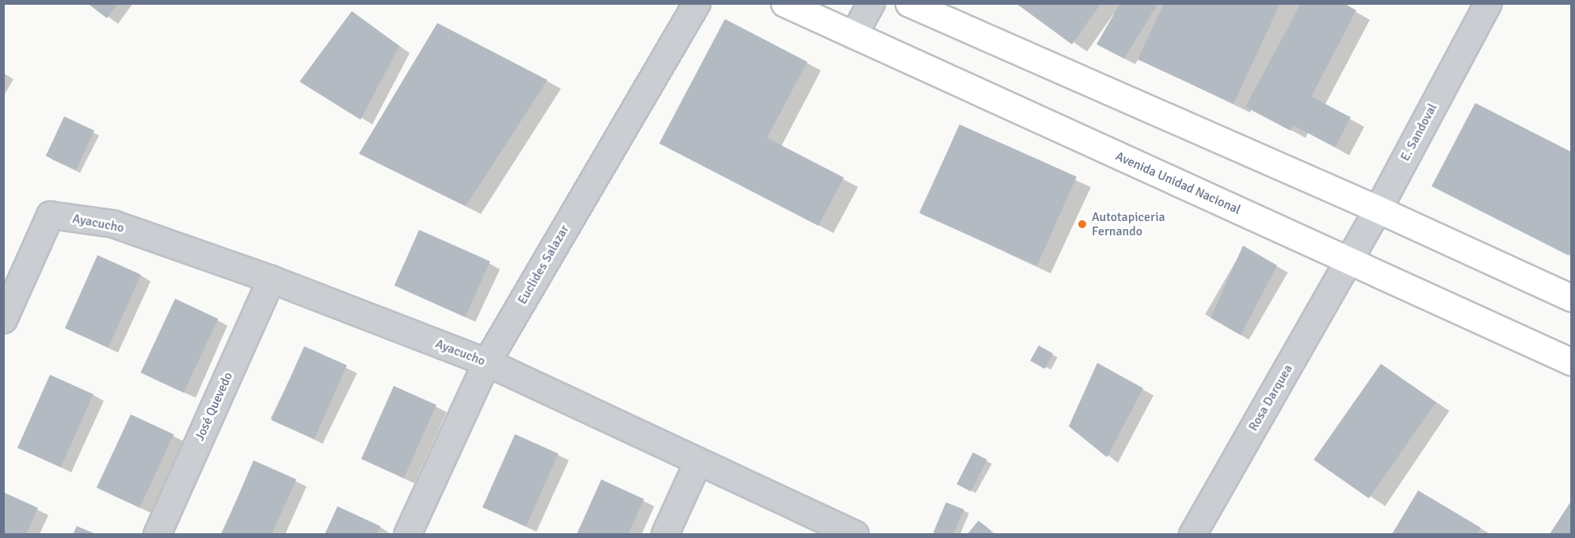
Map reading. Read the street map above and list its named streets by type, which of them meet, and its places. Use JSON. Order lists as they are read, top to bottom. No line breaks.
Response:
{"streets":{"main road":["Avenida Unidad Nacional"],"street":["E. Sandoval","Ayacucho","Euclides Salazar","Rosa Darquea","José Quevedo"]},"crossings":[["E. Sandoval","Avenida Unidad Nacional"],["E. Sandoval","Rosa Darquea"],["Avenida Unidad Nacional","Rosa Darquea"],["Ayacucho","Euclides Salazar"],["Ayacucho","José Quevedo"]],"places":["Autotapiceria Fernando"]}
